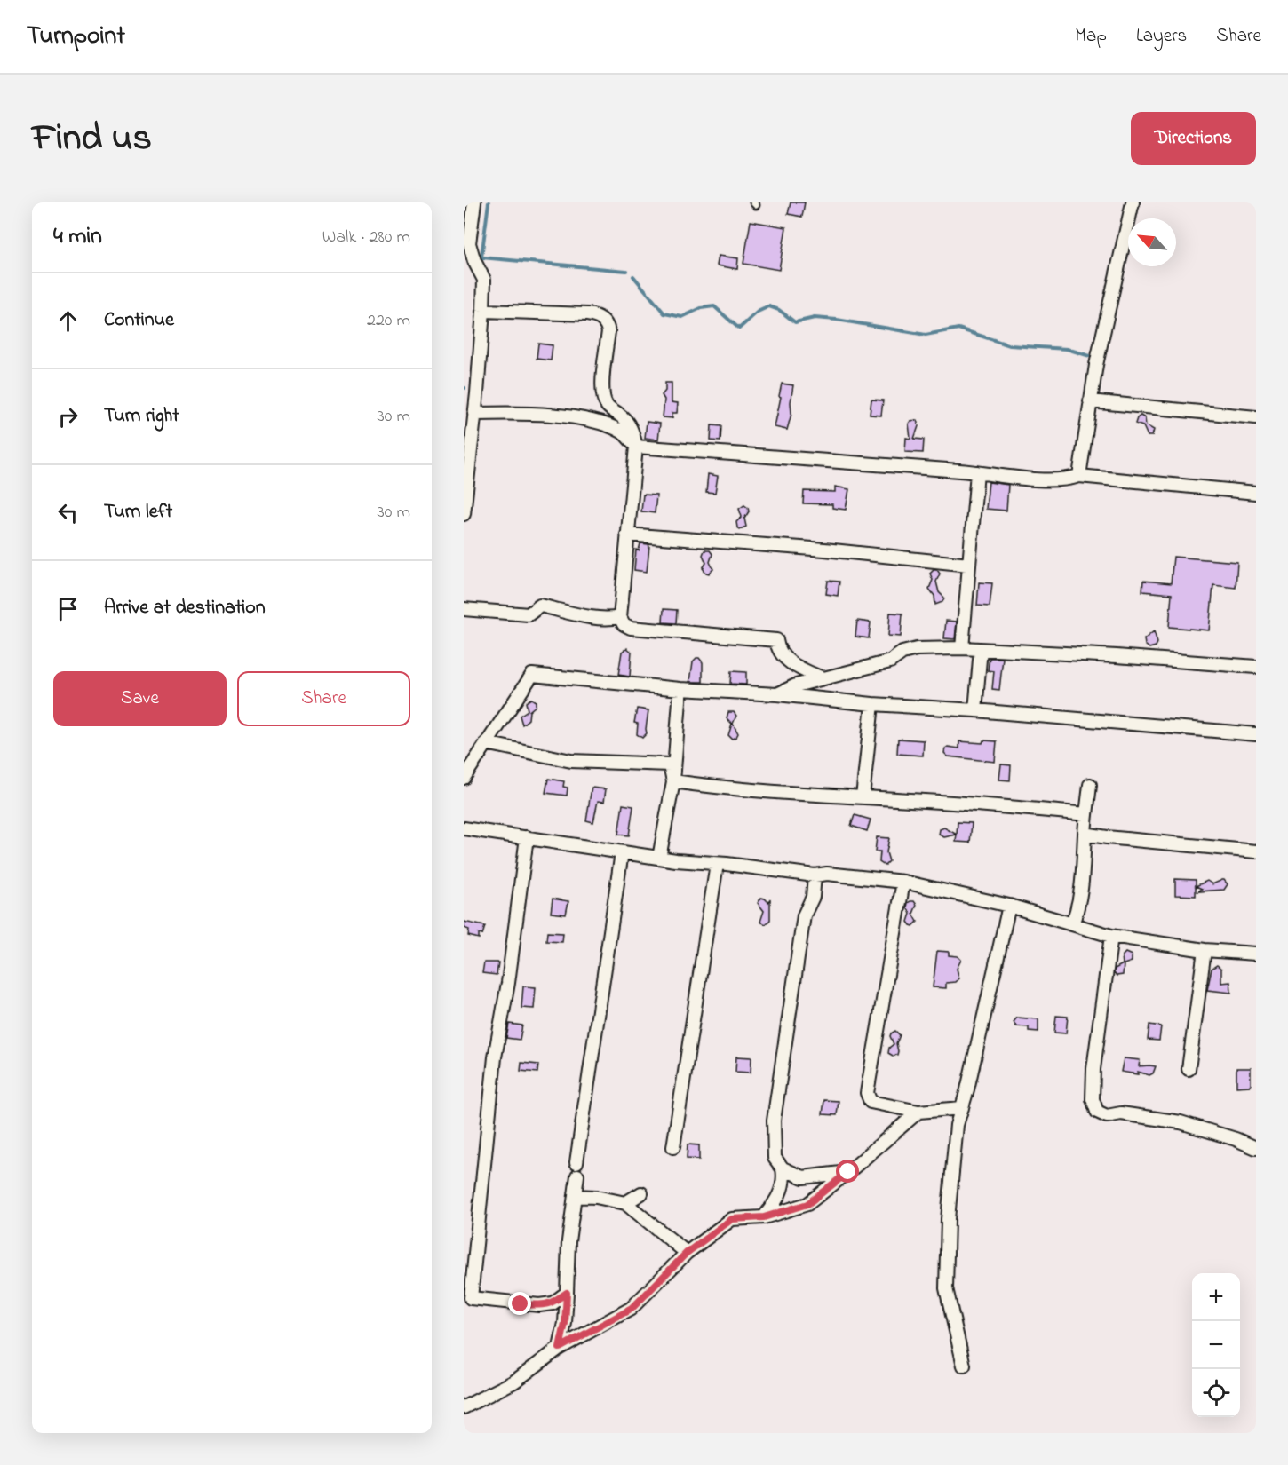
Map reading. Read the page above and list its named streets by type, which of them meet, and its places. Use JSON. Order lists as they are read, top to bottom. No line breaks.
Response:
{"north":"top left","page":{"header":"Turnpoint","nav":["Map","Layers","Share"],"title":"Find us","buttons":["Directions",["Save","Share"]],"heading":["4 min","Walk · 280 m"],"list":[["Continue","220 m"],["Turn right","30 m"],["Turn left","30 m"],"Arrive at destination"],"map_buttons":["+","−"]}}
